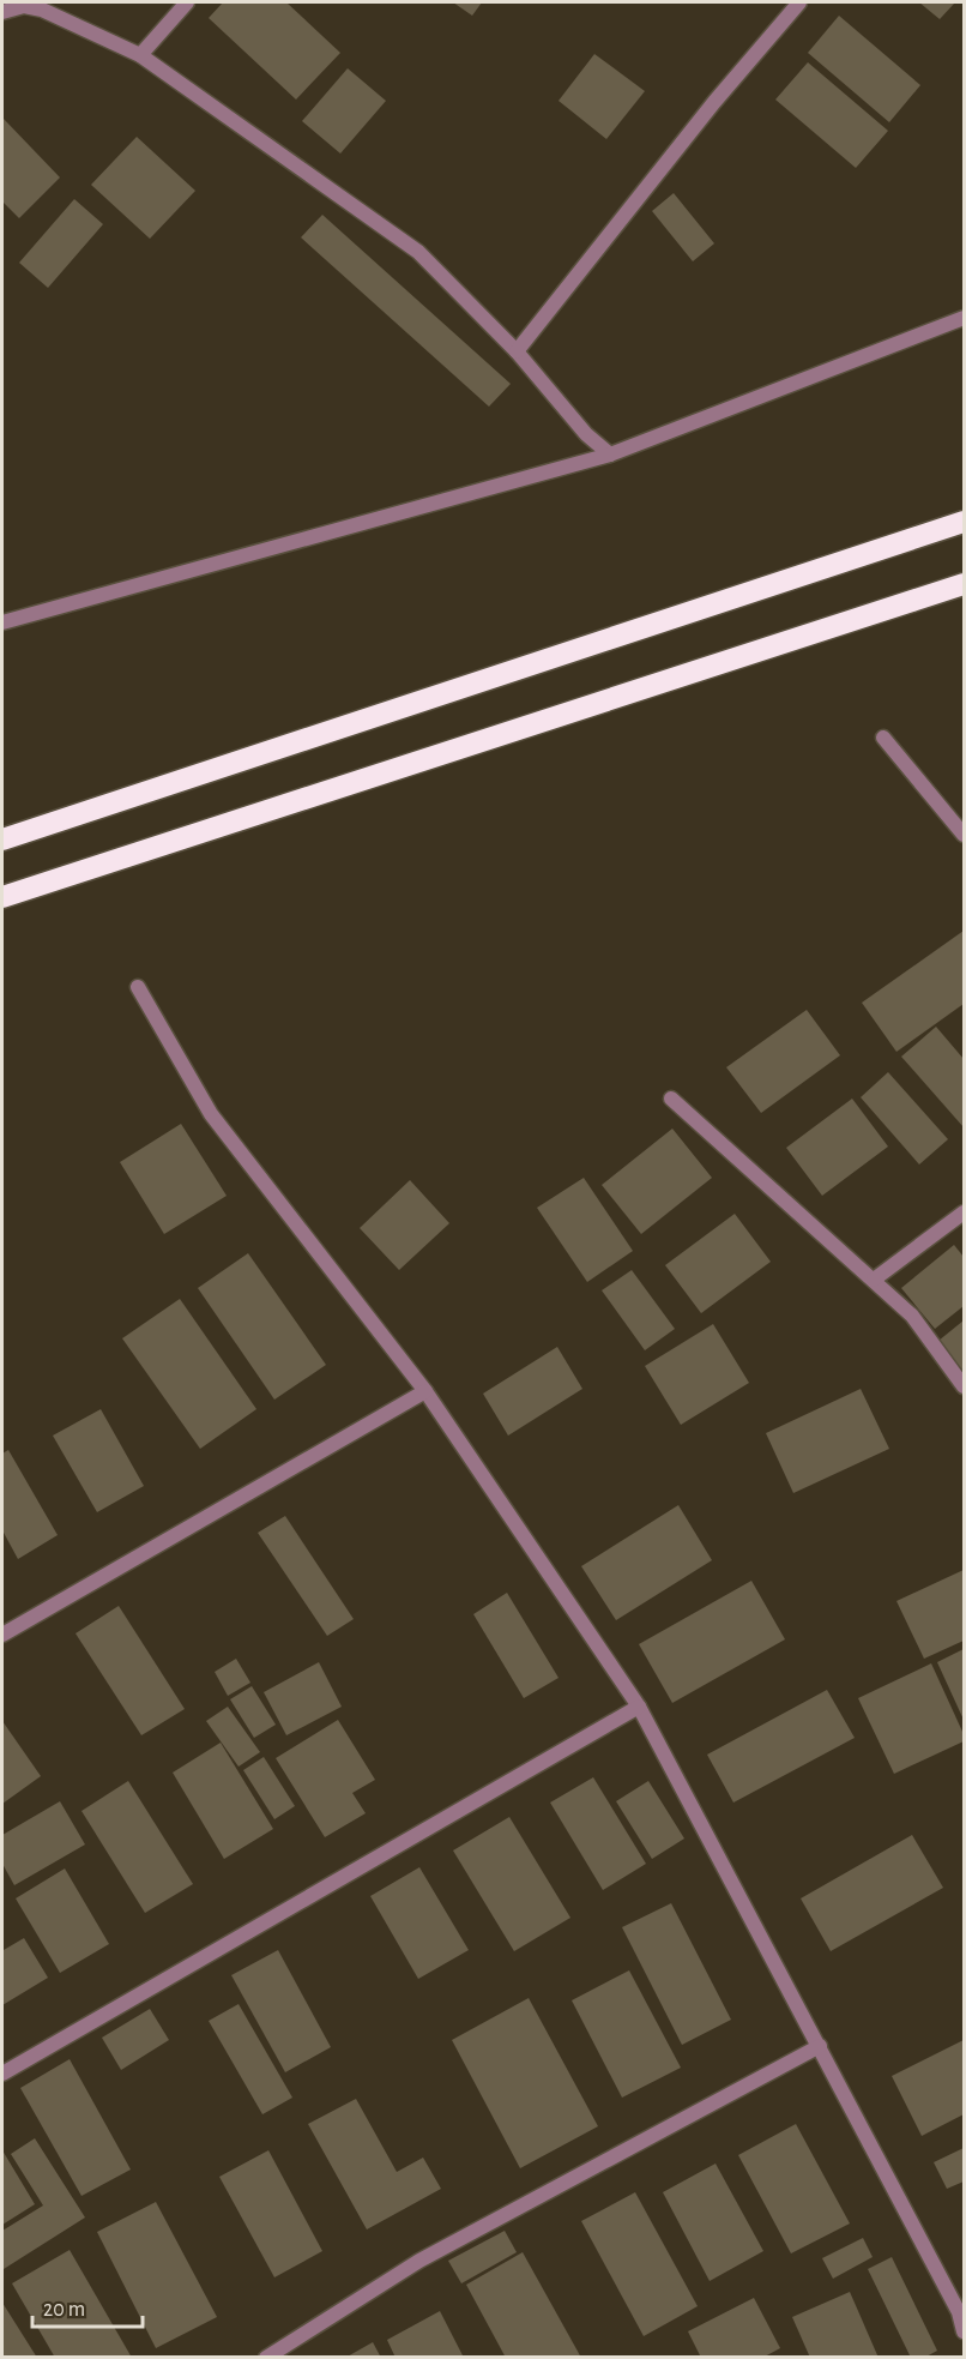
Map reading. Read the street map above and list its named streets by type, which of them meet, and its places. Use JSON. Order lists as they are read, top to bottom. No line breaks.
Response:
{"scale_bar":"20 m"}
